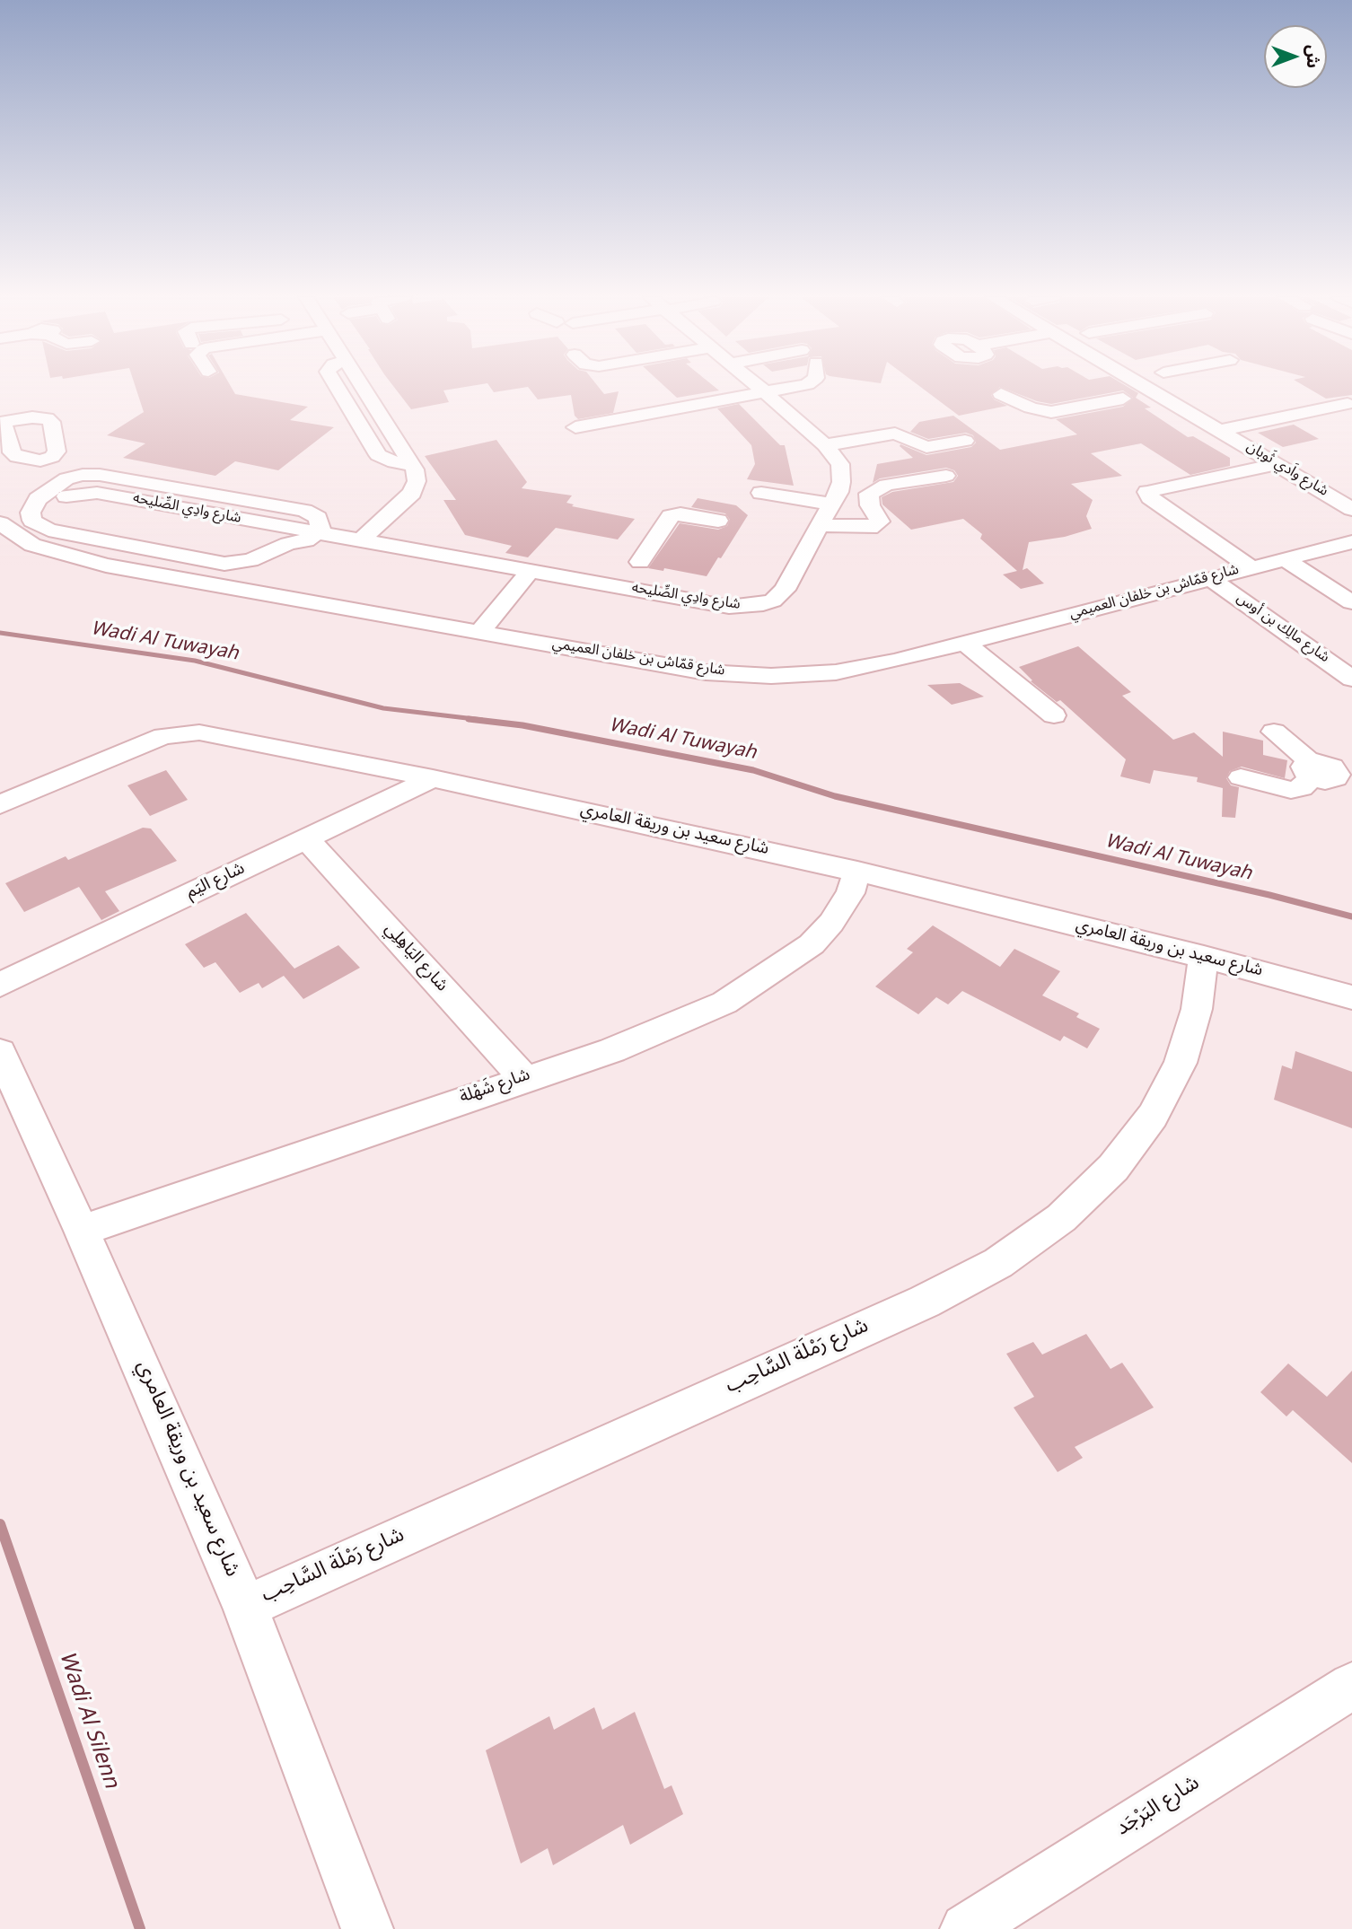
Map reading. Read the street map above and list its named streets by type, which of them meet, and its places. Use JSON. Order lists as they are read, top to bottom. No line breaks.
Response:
{"streets":{"street":["شارع واَدي ثَوبان","شارع وادِي الصِّليحه","شارع قمّاش بن خلفان العميمي","شارع مالِك بن أوس","شارع سعيد بن وريقة العامري","شارع اليَم","شارع اليَاهِلِي","شارع شَهْلة","شارع رَمْلَة السَّاحِب","شارع البَرْجَد"]},"crossings":[["شارع قمّاش بن خلفان العميمي","شارع مالِك بن أوس"],["شارع سعيد بن وريقة العامري","شارع اليَم"],["شارع سعيد بن وريقة العامري","شارع شَهْلة"],["شارع سعيد بن وريقة العامري","شارع رَمْلَة السَّاحِب"],["شارع اليَم","شارع اليَاهِلِي"],["شارع اليَاهِلِي","شارع شَهْلة"]],"water":["Wadi Al Tuwayah","Wadi Al Silenn"],"north":"right"}
